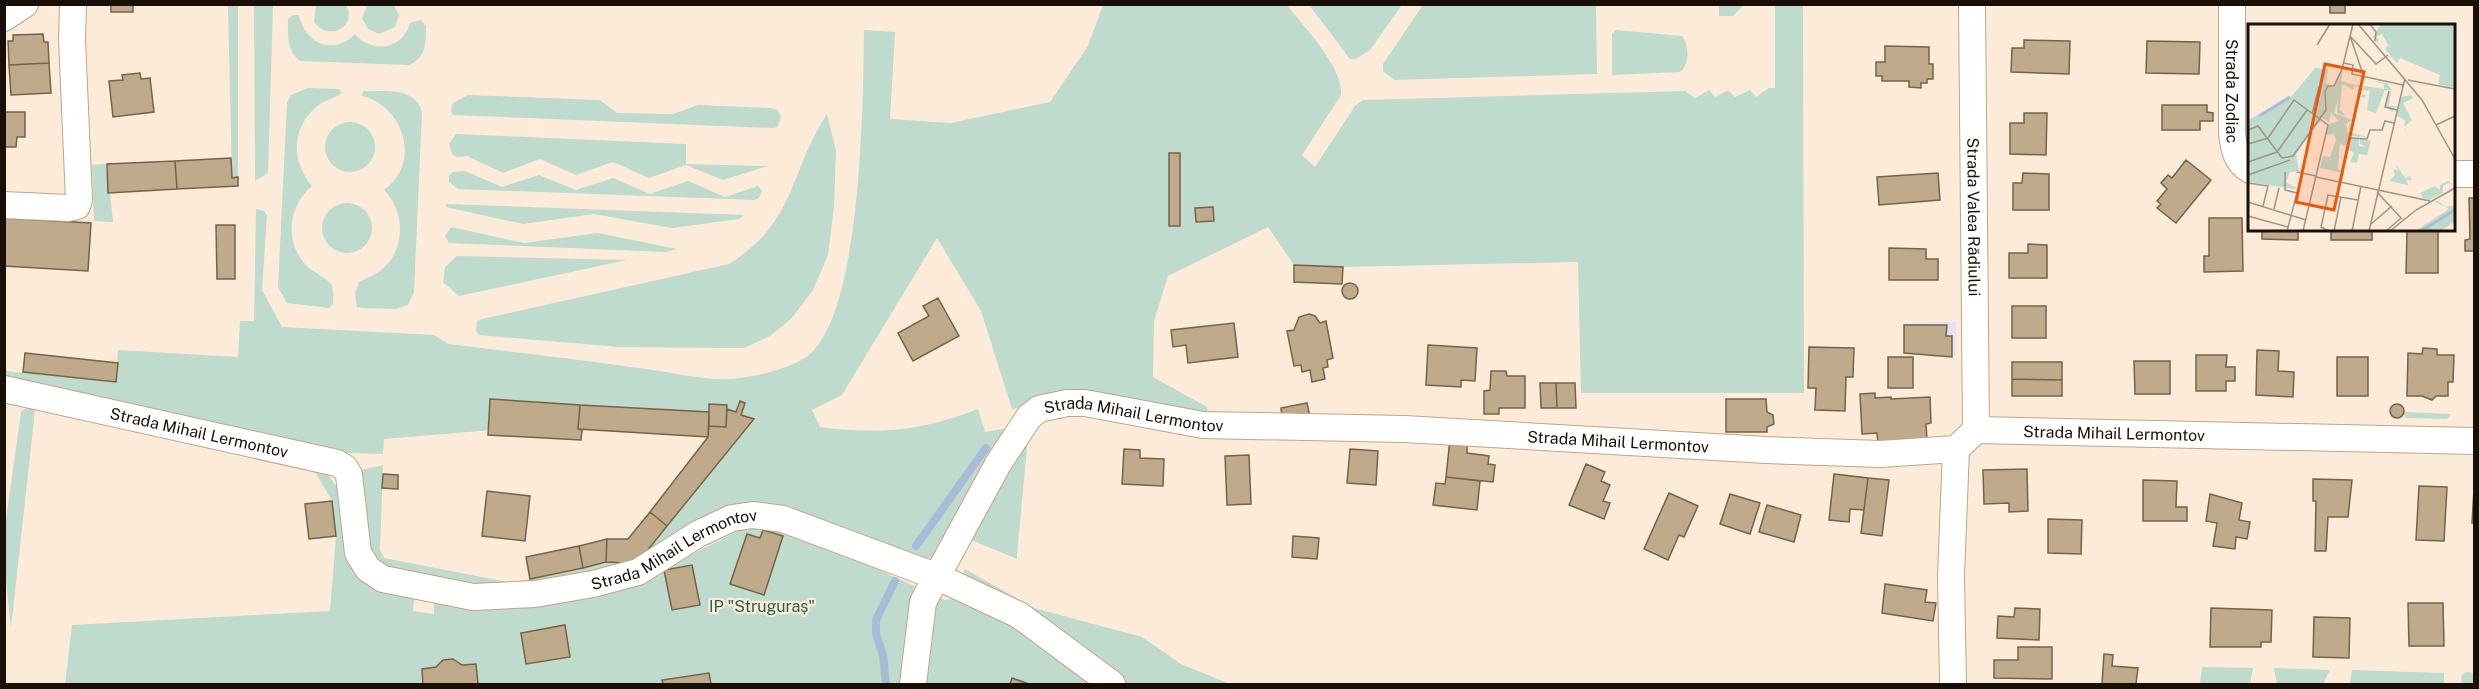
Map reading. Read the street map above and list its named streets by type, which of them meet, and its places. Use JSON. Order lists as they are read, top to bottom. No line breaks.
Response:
{"streets":{"street":["Strada Zodiac","Strada Valea Rădiului","Strada Mihail Lermontov"]},"crossings":[["Strada Valea Rădiului","Strada Mihail Lermontov"]],"parks":["IP \"Struguraș\""]}
